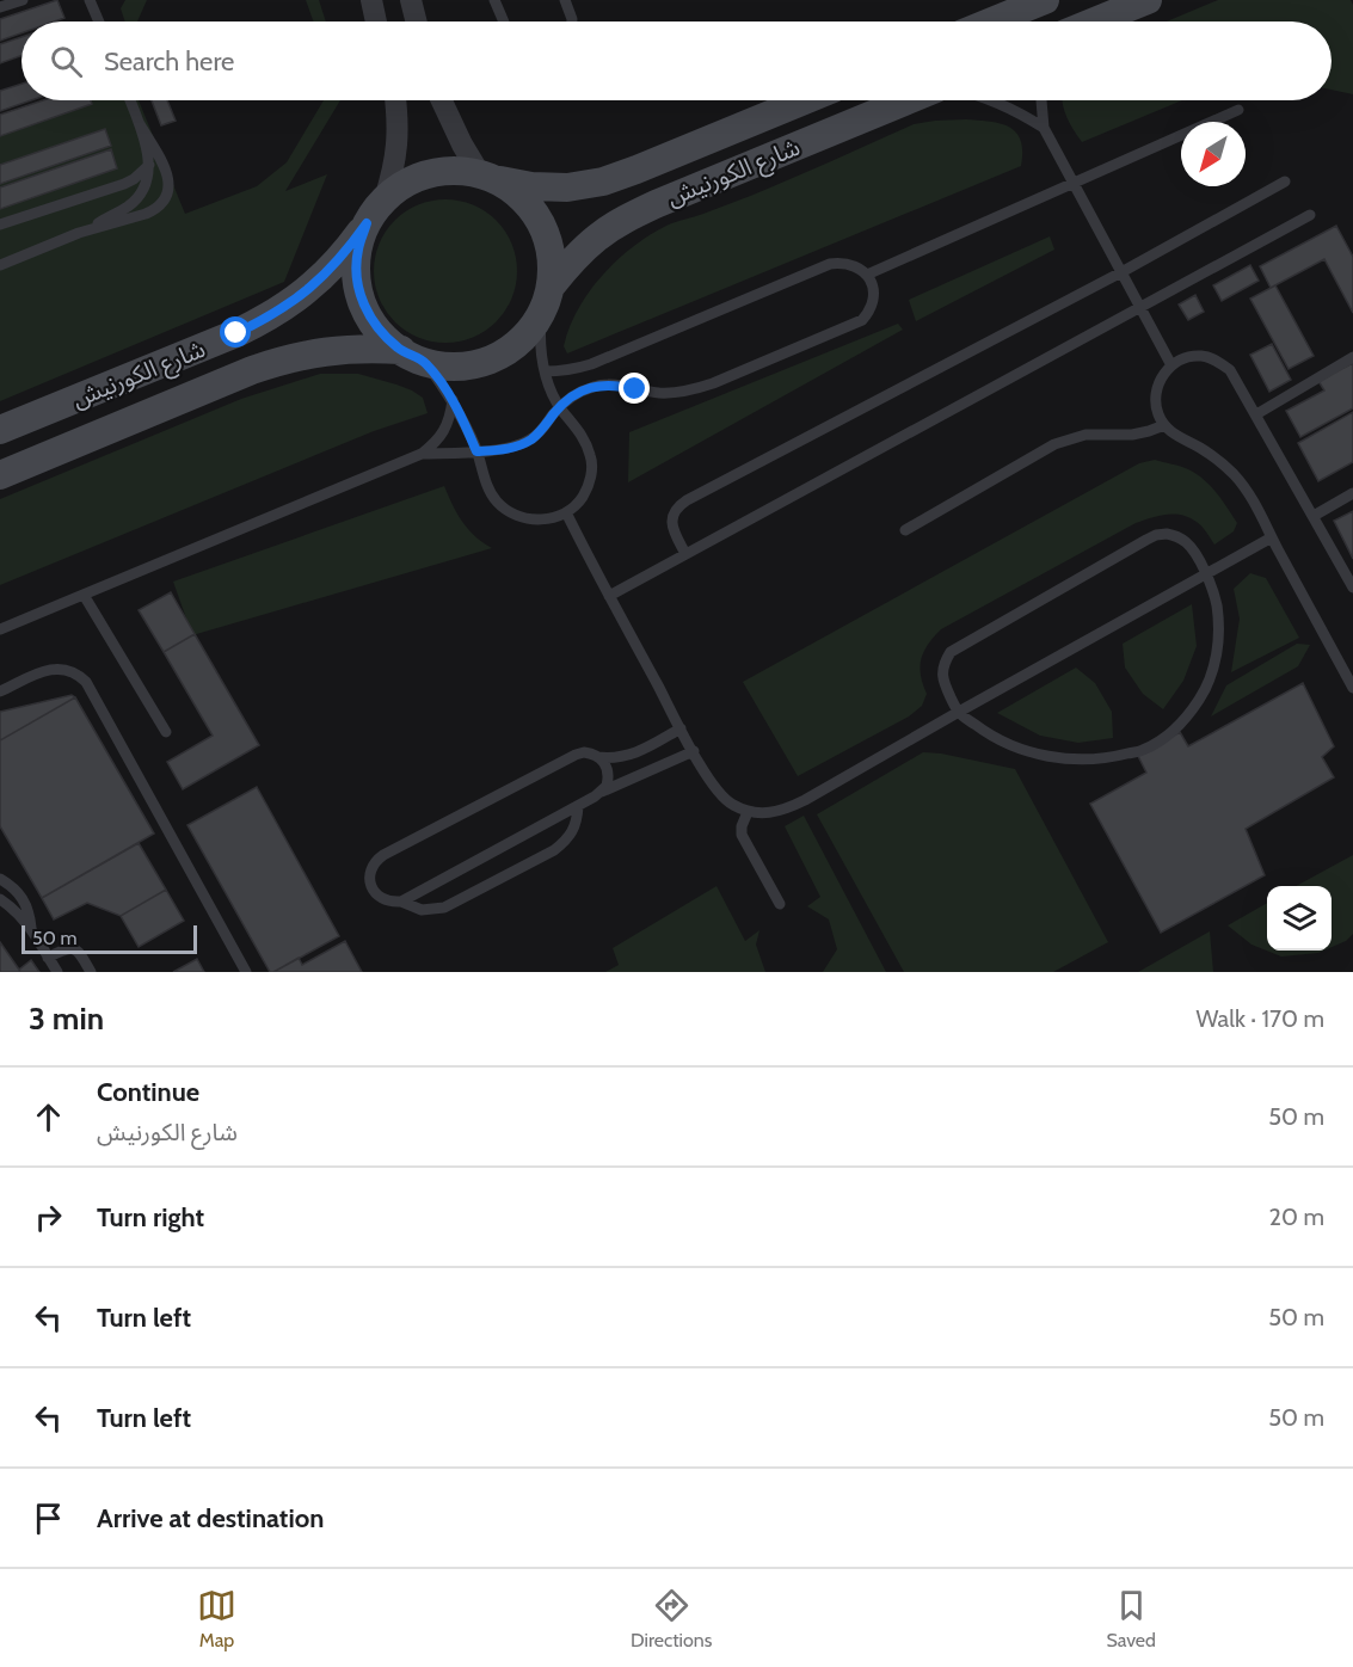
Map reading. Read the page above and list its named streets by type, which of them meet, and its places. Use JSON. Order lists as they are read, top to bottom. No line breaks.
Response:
{"streets":{"main road":["شارع الكورنيش"]},"scale_bar":"50 m","north":"bottom left","page":{"search":"Search here","scale":"50 m","heading":["3 min","Walk · 170 m"],"list":[["Continue","شارع الكورنيش","50 m"],["Turn right","20 m"],["Turn left","50 m"],["Turn left","50 m"],"Arrive at destination"],"nav":["Map","Directions","Saved"]}}
